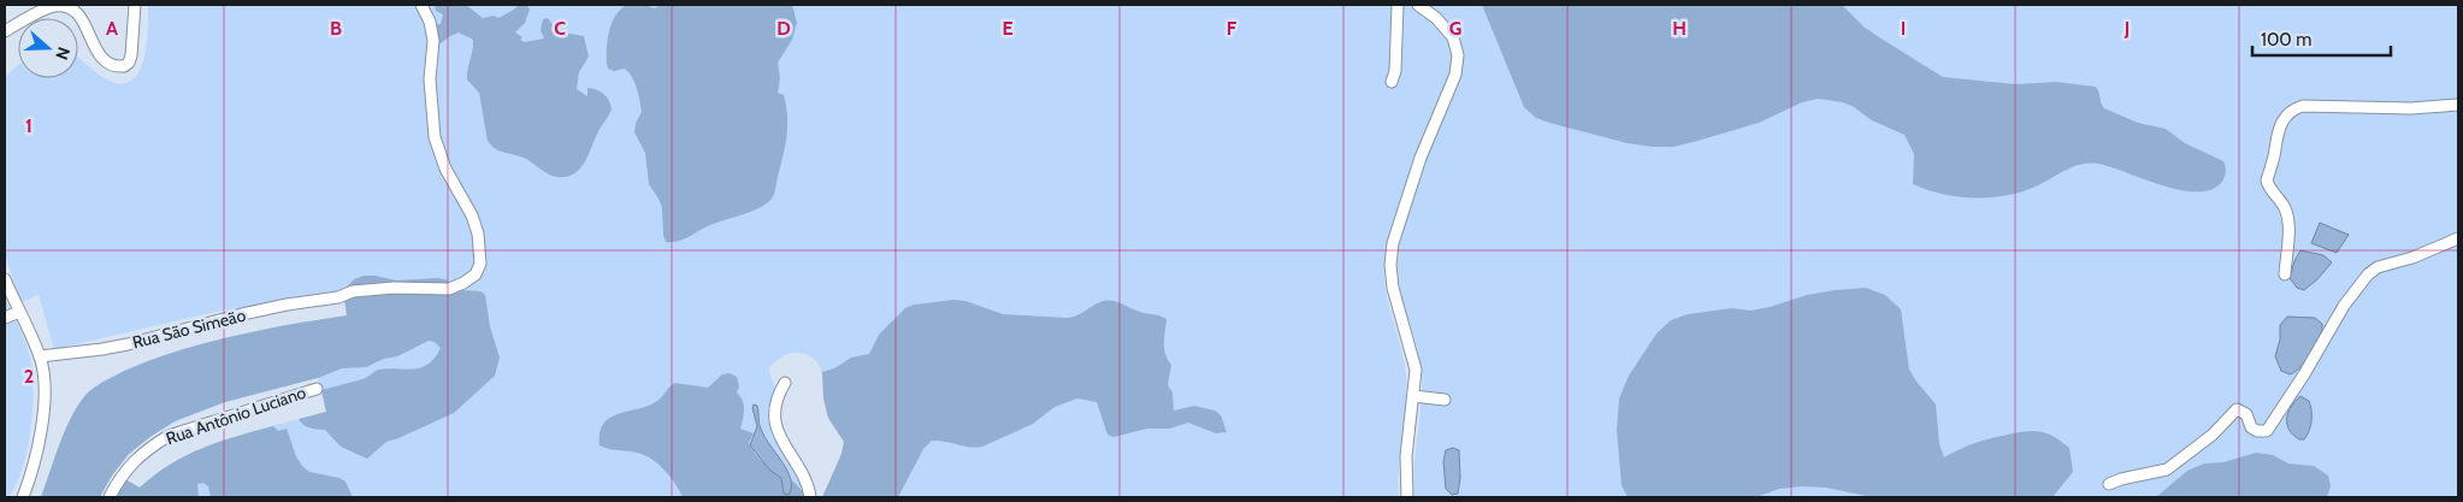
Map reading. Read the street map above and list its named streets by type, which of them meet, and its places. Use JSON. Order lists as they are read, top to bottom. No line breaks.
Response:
{"streets":{"street":["Rua São Simeão","Rua Antônio Luciano"]},"scale_bar":"100 m","north":"right","grid":{"columns":["A","B","C","D","E","F","G","H","I","J"],"rows":["1","2"]}}
